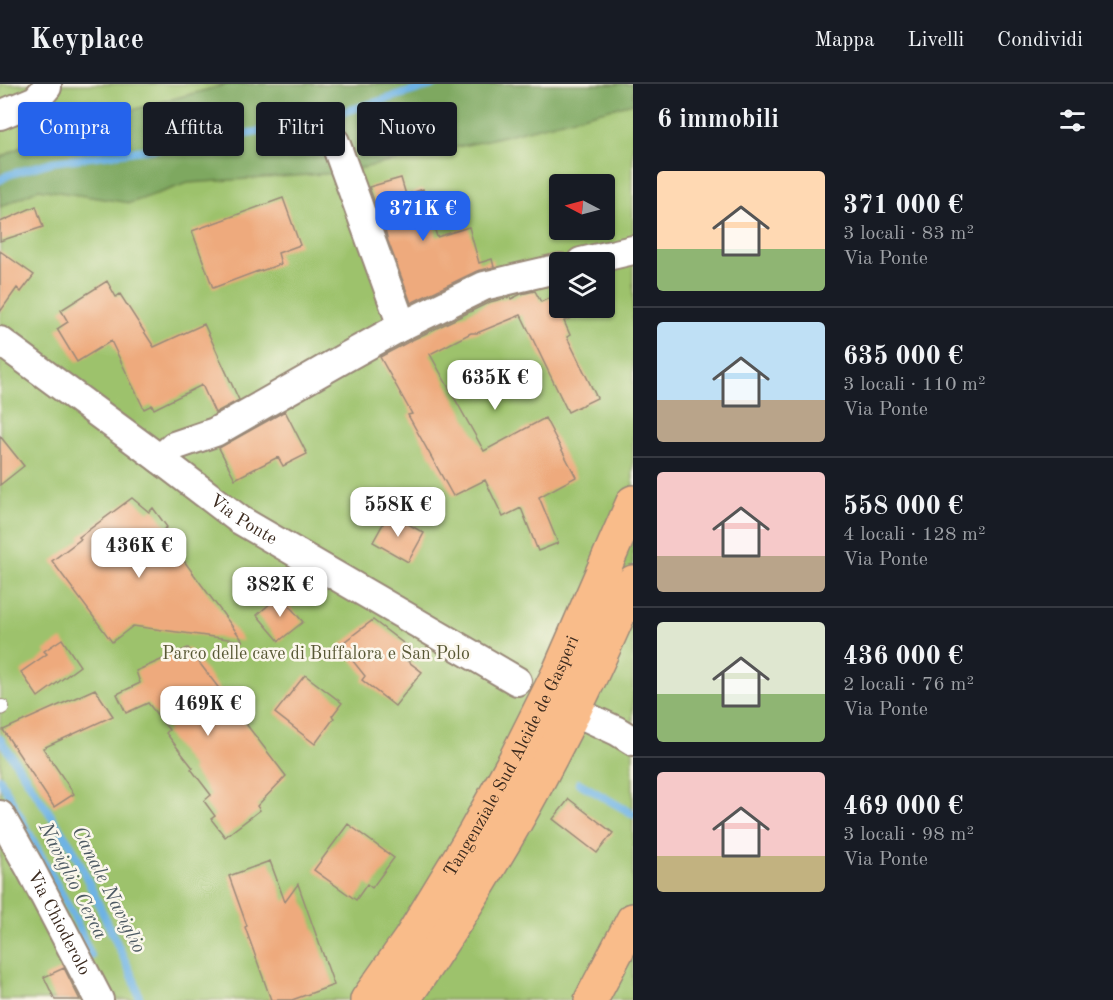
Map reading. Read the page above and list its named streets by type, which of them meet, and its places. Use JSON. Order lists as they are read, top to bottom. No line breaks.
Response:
{"streets":{"highway":["Tangenziale Sud Alcide de Gasperi"],"street":["Via Ponte","Via Chioderolo"]},"water":["Naviglio Cerca","Canale Naviglio"],"parks":["Parco delle cave di Buffalora e San Polo"],"north":"left","page":{"header":"Keyplace","nav":["Mappa","Livelli","Condividi"],"heading":"6 immobili","chip":["Compra","Affitta","Filtri","Nuovo"],"list":[{"name":"371 000 €","note":"3 locali · 83 m² · Via Ponte"},{"name":"635 000 €","note":"3 locali · 110 m² · Via Ponte"},{"name":"558 000 €","note":"4 locali · 128 m² · Via Ponte"},{"name":"436 000 €","note":"2 locali · 76 m² · Via Ponte"},{"name":"469 000 €","note":"3 locali · 98 m² · Via Ponte"}],"price":["371K €","635K €","558K €","436K €","382K €","469K €"]}}
